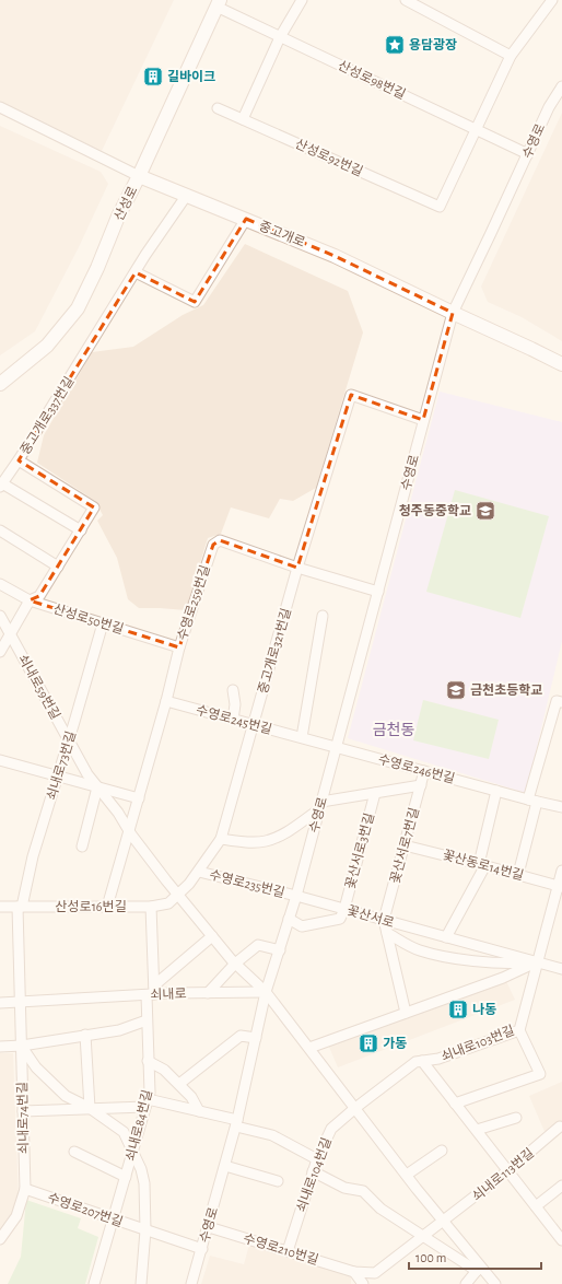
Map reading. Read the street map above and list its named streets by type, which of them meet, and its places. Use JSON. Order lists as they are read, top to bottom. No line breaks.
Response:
{"streets":{"street":["산성로98번길","수영로","산성로92번길","산성로","중고개로","중고개로337번길","수영로259번길","산성로50번길","중고개로321번길","쇠내로59번길","수영로245번길","쇠내로73번길","수영로246번길","꽃산서로7번길","꽃산서로3번길","꽃산동로14번길","수영로235번길","산성로16번길","꽃산서로","쇠내로","쇠내로103번길","쇠내로74번길","쇠내로84번길","쇠내로104번길","쇠내로113번길","수영로207번길","수영로210번길"]},"crossings":[["산성로98번길","수영로"],["산성로98번길","산성로92번길"],["산성로98번길","산성로"],["수영로","중고개로"],["수영로","수영로259번길"],["수영로","중고개로321번길"],["수영로","수영로245번길"],["수영로","수영로246번길"],["수영로","수영로235번길"],["수영로","꽃산서로"],["수영로","쇠내로"],["수영로","수영로207번길"],["수영로","수영로210번길"],["산성로","중고개로"],["중고개로","중고개로337번길"],["중고개로337번길","쇠내로59번길"],["수영로259번길","산성로50번길"],["수영로259번길","중고개로321번길"],["수영로259번길","쇠내로59번길"],["수영로259번길","수영로245번길"],["수영로259번길","산성로16번길"],["산성로50번길","쇠내로59번길"],["산성로50번길","쇠내로73번길"],["중고개로321번길","수영로245번길"],["중고개로321번길","수영로235번길"],["중고개로321번길","산성로16번길"],["쇠내로59번길","쇠내로73번길"],["수영로245번길","수영로246번길"],["쇠내로73번길","산성로16번길"],["쇠내로73번길","쇠내로"],["쇠내로73번길","쇠내로74번길"],["수영로246번길","꽃산서로7번길"],["꽃산서로7번길","꽃산동로14번길"],["꽃산서로7번길","꽃산서로"],["꽃산서로3번길","꽃산서로"],["꽃산동로14번길","쇠내로103번길"],["수영로235번길","꽃산서로"],["산성로16번길","쇠내로84번길"],["꽃산서로","쇠내로103번길"],["쇠내로","쇠내로74번길"],["쇠내로","쇠내로84번길"],["쇠내로103번길","쇠내로104번길"],["쇠내로74번길","수영로207번길"],["쇠내로84번길","수영로207번길"],["쇠내로104번길","수영로210번길"],["쇠내로113번길","수영로210번길"]],"districts":["금천동"],"places":{"place":["용담광장"],"building":["길바이크","나동","가동"],"school or university":["청주동중학교","금천초등학교"]},"scale_bar":"100 m"}
